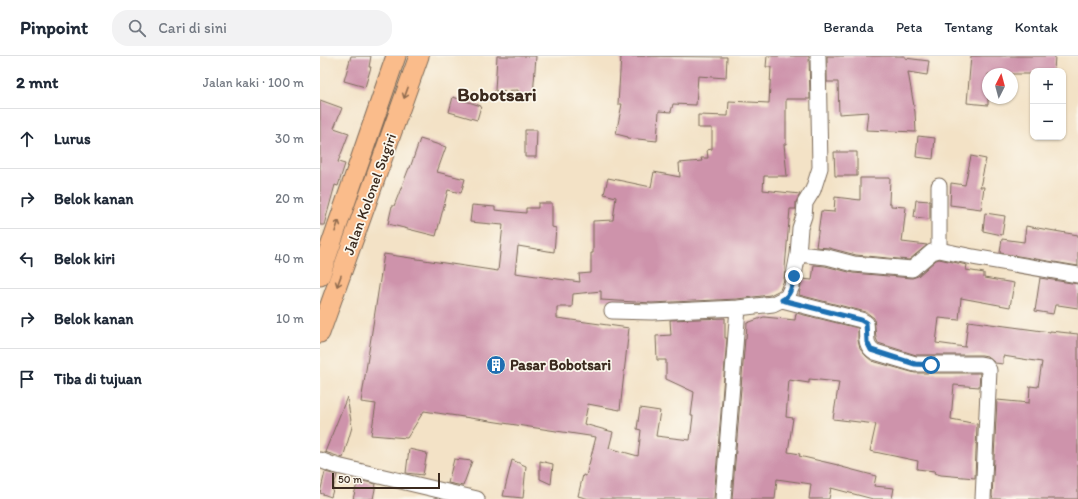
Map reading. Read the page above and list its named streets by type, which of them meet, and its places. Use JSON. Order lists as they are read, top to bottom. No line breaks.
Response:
{"streets":{"main road":["Jalan Kolonel Sugiri"]},"districts":["Bobotsari"],"places":{"building":["Pasar Bobotsari"]},"scale_bar":"50 m","north":"top","page":{"header":"Pinpoint","search":"Cari di sini","nav":["Beranda","Peta","Tentang","Kontak"],"heading":["2 mnt","Jalan kaki · 100 m"],"map_buttons":["+","−"],"list":[["Lurus","30 m"],["Belok kanan","20 m"],["Belok kiri","40 m"],["Belok kanan","10 m"],"Tiba di tujuan"],"scale":"50 m"}}
